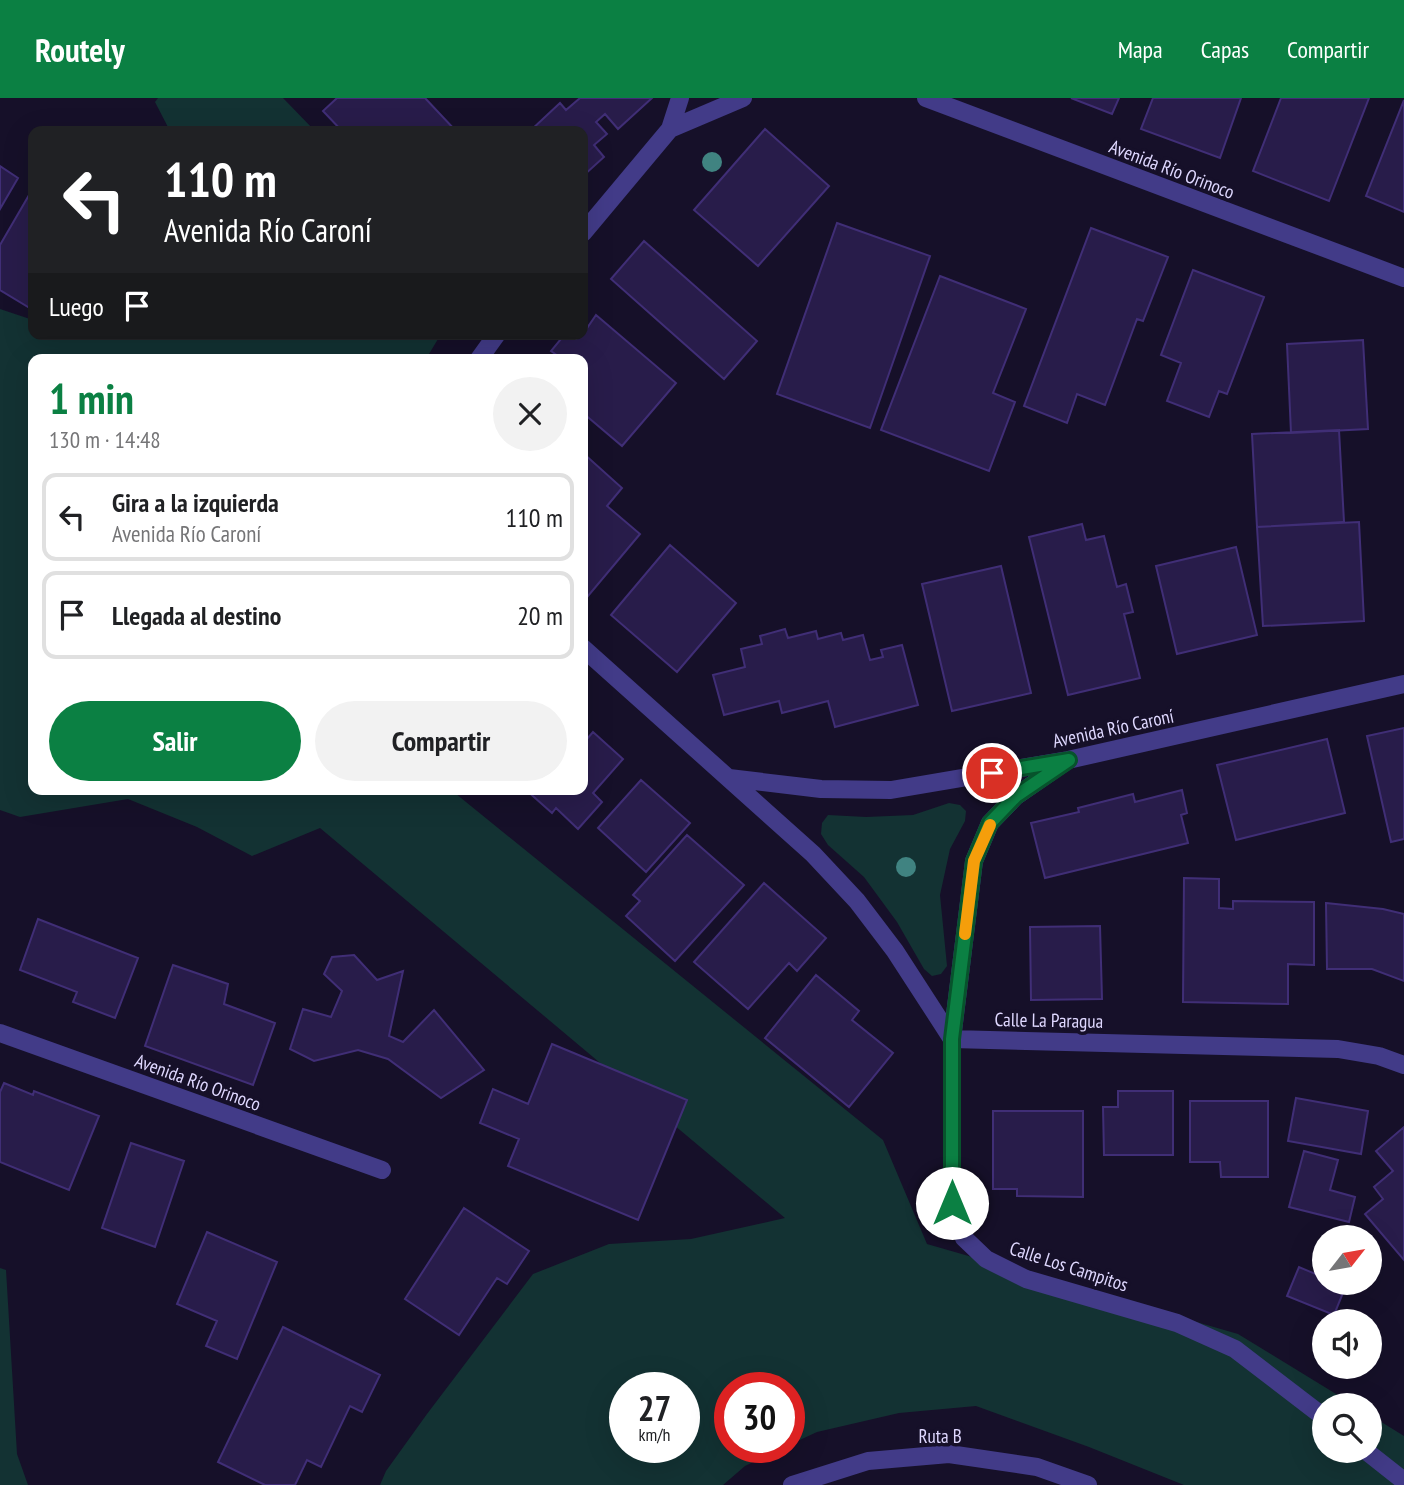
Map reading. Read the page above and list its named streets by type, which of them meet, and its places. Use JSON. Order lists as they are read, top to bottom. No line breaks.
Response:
{"streets":{"street":["Avenida Río Orinoco","Avenida Río Caroní","Calle La Paragua","Calle Los Campitos","Ruta B"]},"crossings":[["Avenida Río Caroní","Calle Los Campitos"],["Calle La Paragua","Calle Los Campitos"]],"north":"top right","page":{"header":"Routely","nav":["Mapa","Capas","Compartir"],"turn":["110 m","Avenida Río Caroní"],"then":"Luego","heading":["1 min","130 m · 14:48"],"list":[{"name":"Gira a la izquierda","note":"Avenida Río Caroní","value":"110 m"},{"name":"Llegada al destino","value":"20 m"}],"buttons":["Salir","Compartir"],"speed":"27 km/h","limit":"30"}}
